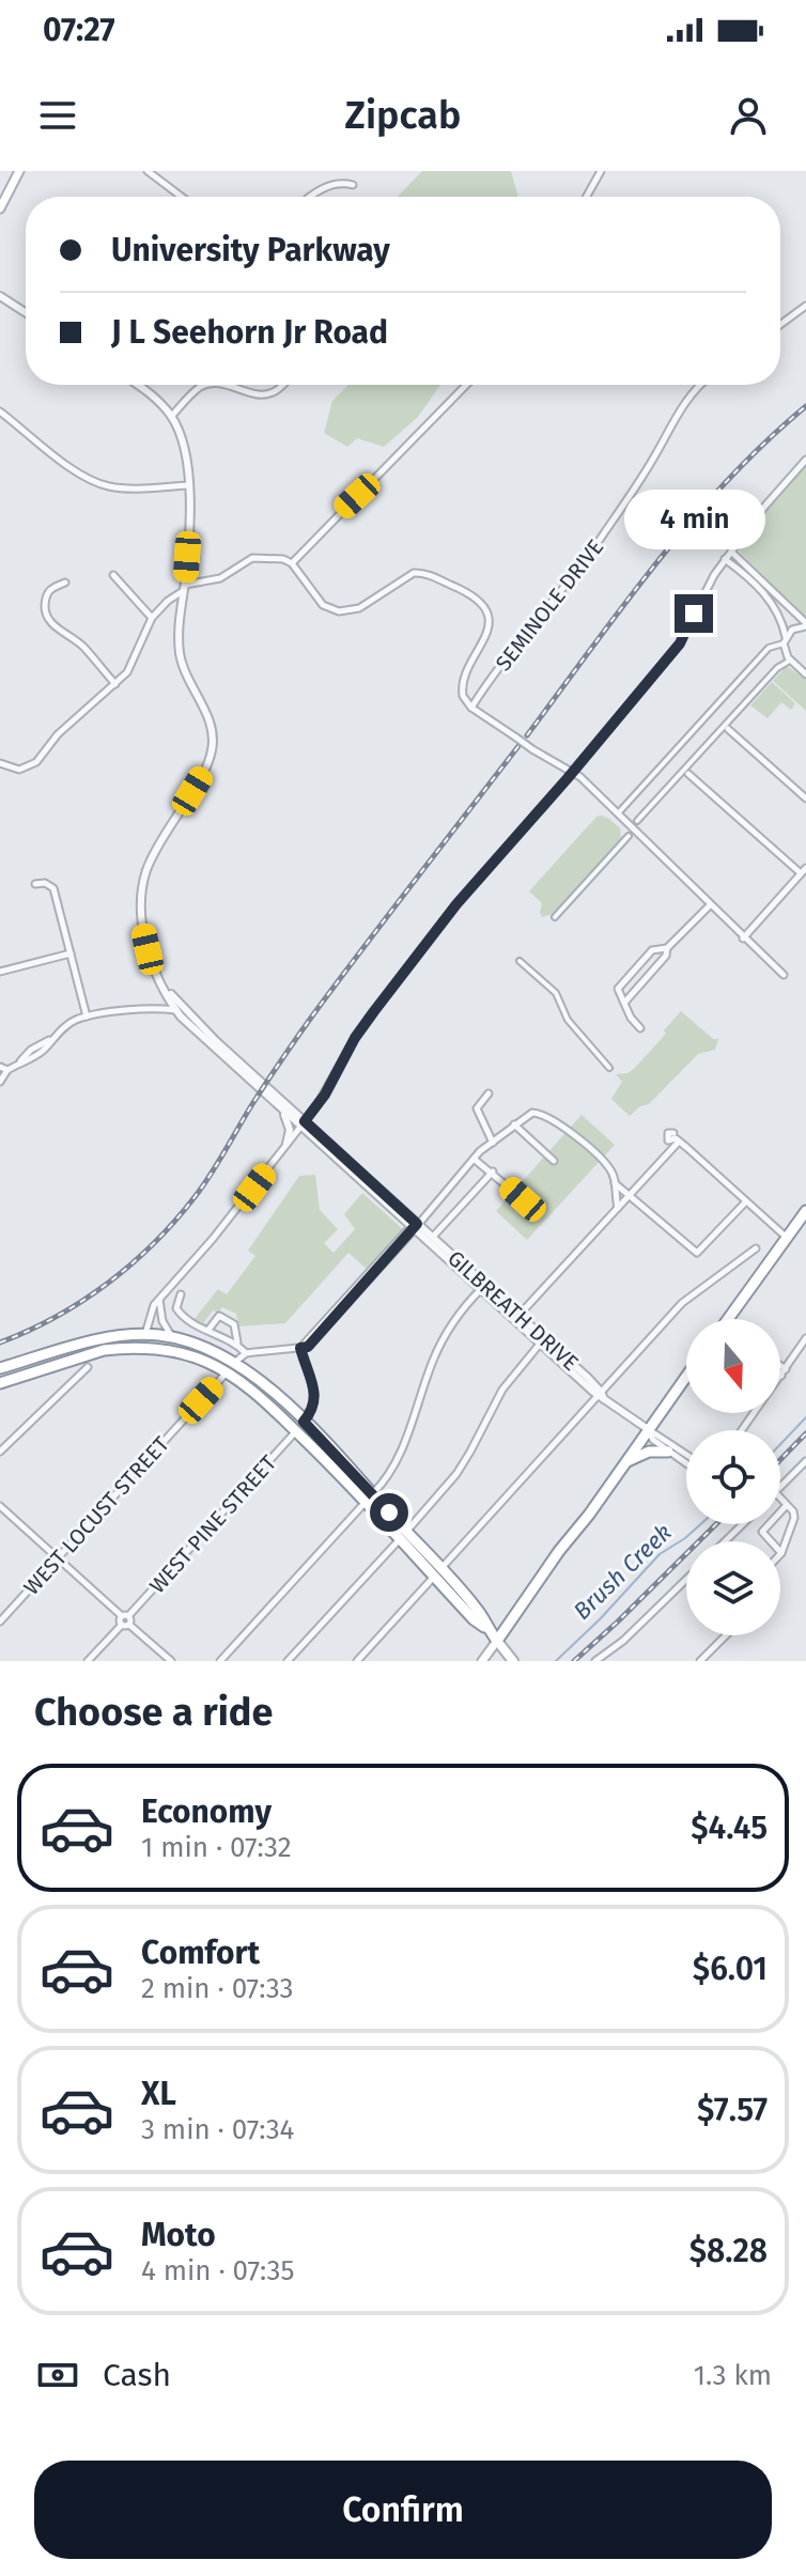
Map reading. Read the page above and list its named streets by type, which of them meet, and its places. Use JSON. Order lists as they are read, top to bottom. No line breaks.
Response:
{"streets":{"street":["SEMINOLE DRIVE","GILBREATH DRIVE","WEST LOCUST STREET","WEST PINE STREET"]},"water":["Brush Creek"],"north":"bottom","page":{"status":"07:27","header":"Zipcab","banner":["University Parkway","J L Seehorn Jr Road"],"bubble":"4 min","heading":"Choose a ride","list":[{"name":"Economy","note":"1 min · 07:32","value":"$4.45"},{"name":"Comfort","note":"2 min · 07:33","value":"$6.01"},{"name":"XL","note":"3 min · 07:34","value":"$7.57"},{"name":"Moto","note":"4 min · 07:35","value":"$8.28"}],"pay":["Cash","1.3 km"],"buttons":"Confirm"}}
